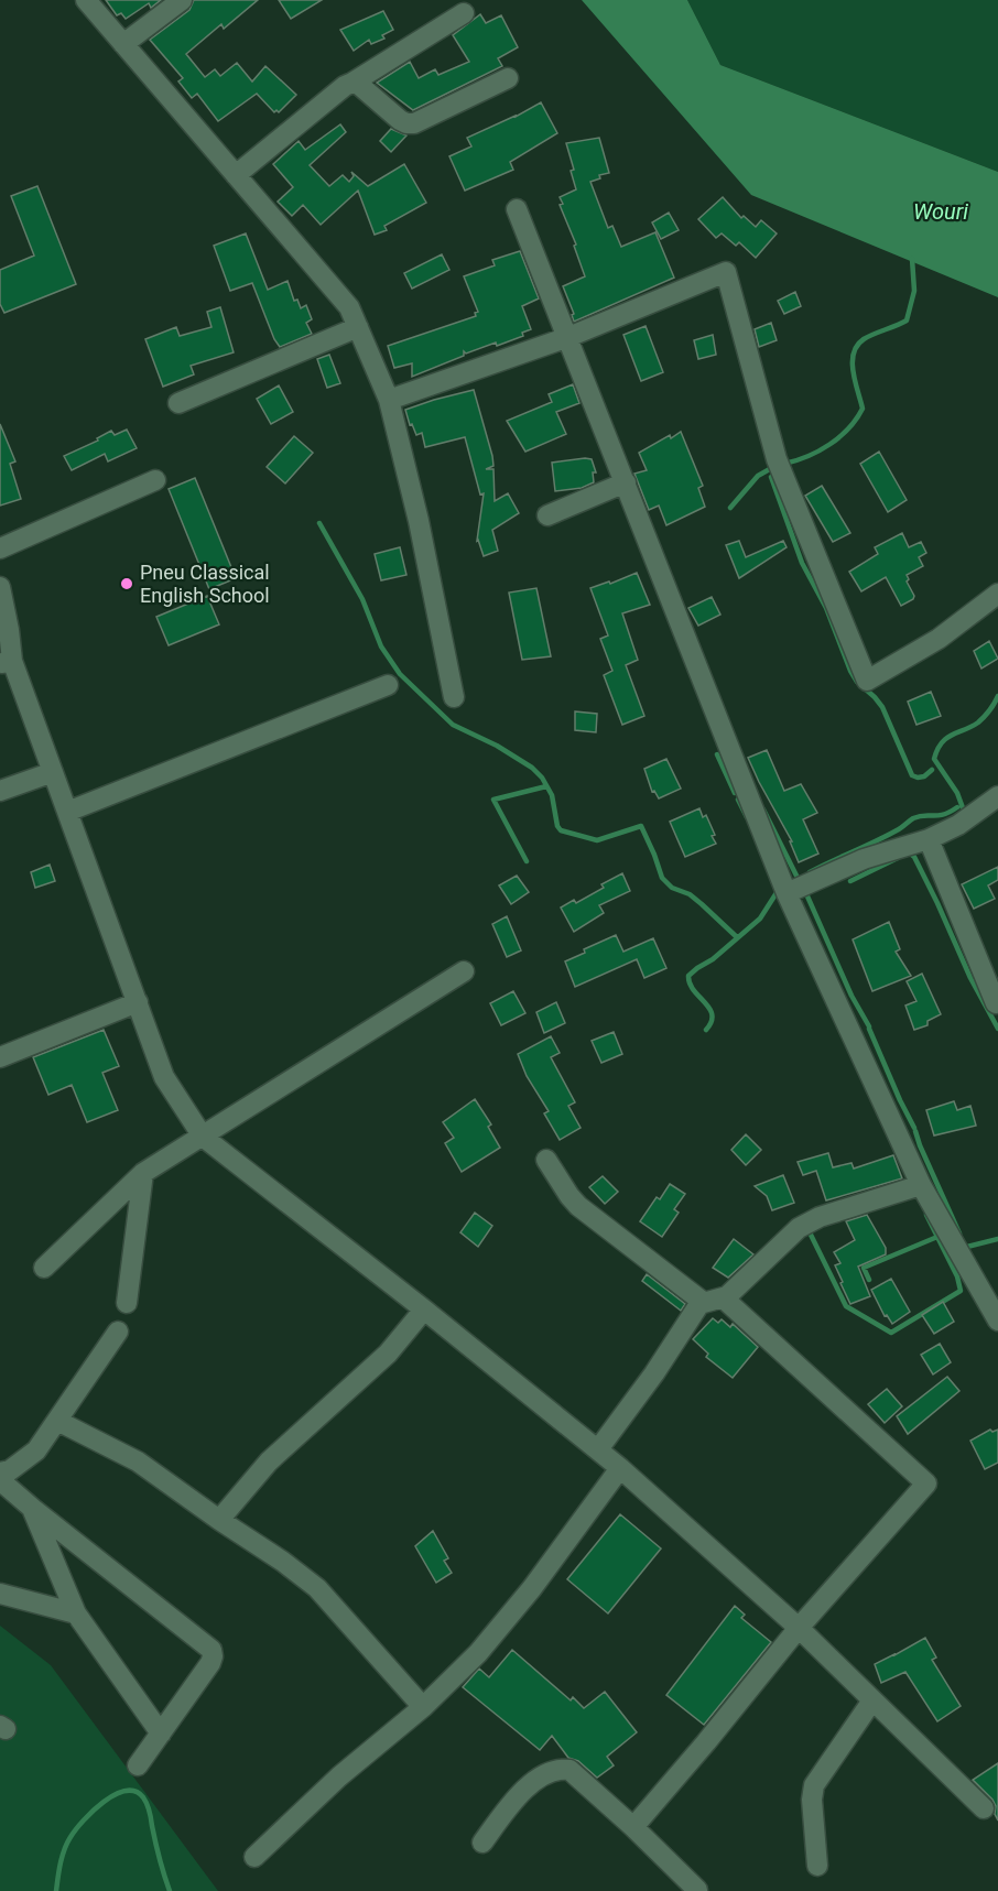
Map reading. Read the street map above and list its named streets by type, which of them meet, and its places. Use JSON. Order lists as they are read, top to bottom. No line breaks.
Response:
{"water":["Wouri"],"places":["Pneu Classical English School"]}
